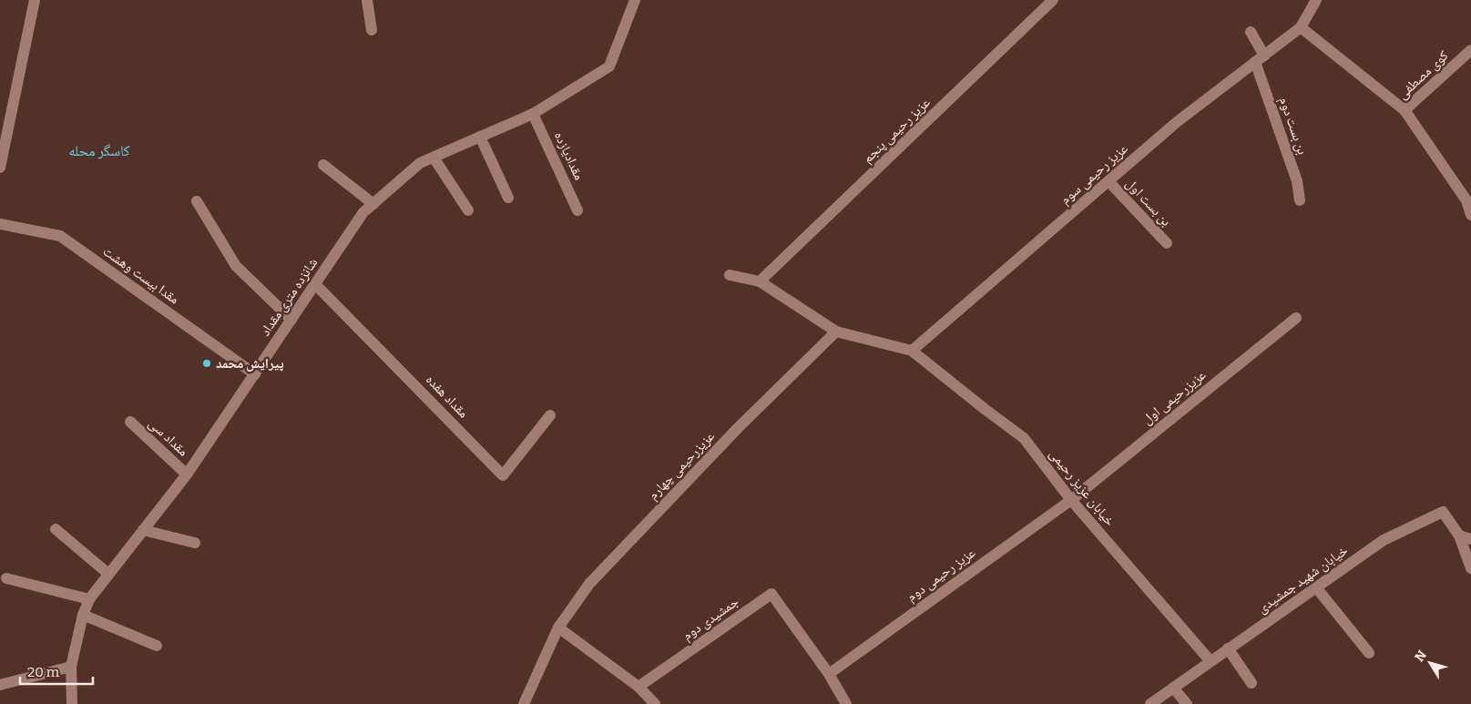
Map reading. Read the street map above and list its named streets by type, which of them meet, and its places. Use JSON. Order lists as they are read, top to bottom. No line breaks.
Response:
{"streets":{"street":["کوی مصطفی","بن بست دوم","عزیز رحیمی پنجم","مقدادیازده","عزیز رحیمی سوم","بن بست اول","مقدا بیست وهشت","شانزده متری مقداد","مقداد هفده","عزیزرحیمی اول","مقداد سی","عزیزرحیمی چهارم","خیابان عزیز رحیمی","عزیز رحیمی دوم","خیابان شهید جمشیدی","جمشیدی دوم"]},"crossings":[["بن بست دوم","عزیز رحیمی سوم"],["مقدادیازده","شانزده متری مقداد"],["عزیز رحیمی سوم","بن بست اول"],["عزیز رحیمی سوم","خیابان عزیز رحیمی"],["مقدا بیست وهشت","شانزده متری مقداد"],["شانزده متری مقداد","مقداد هفده"],["شانزده متری مقداد","مقداد سی"],["عزیزرحیمی اول","خیابان عزیز رحیمی"],["عزیزرحیمی اول","عزیز رحیمی دوم"],["خیابان عزیز رحیمی","عزیز رحیمی دوم"],["خیابان عزیز رحیمی","خیابان شهید جمشیدی"],["عزیز رحیمی دوم","جمشیدی دوم"]],"districts":["کاسگر محله"],"places":["پیرایش محمد"],"scale_bar":"20 m","north":"top left"}
